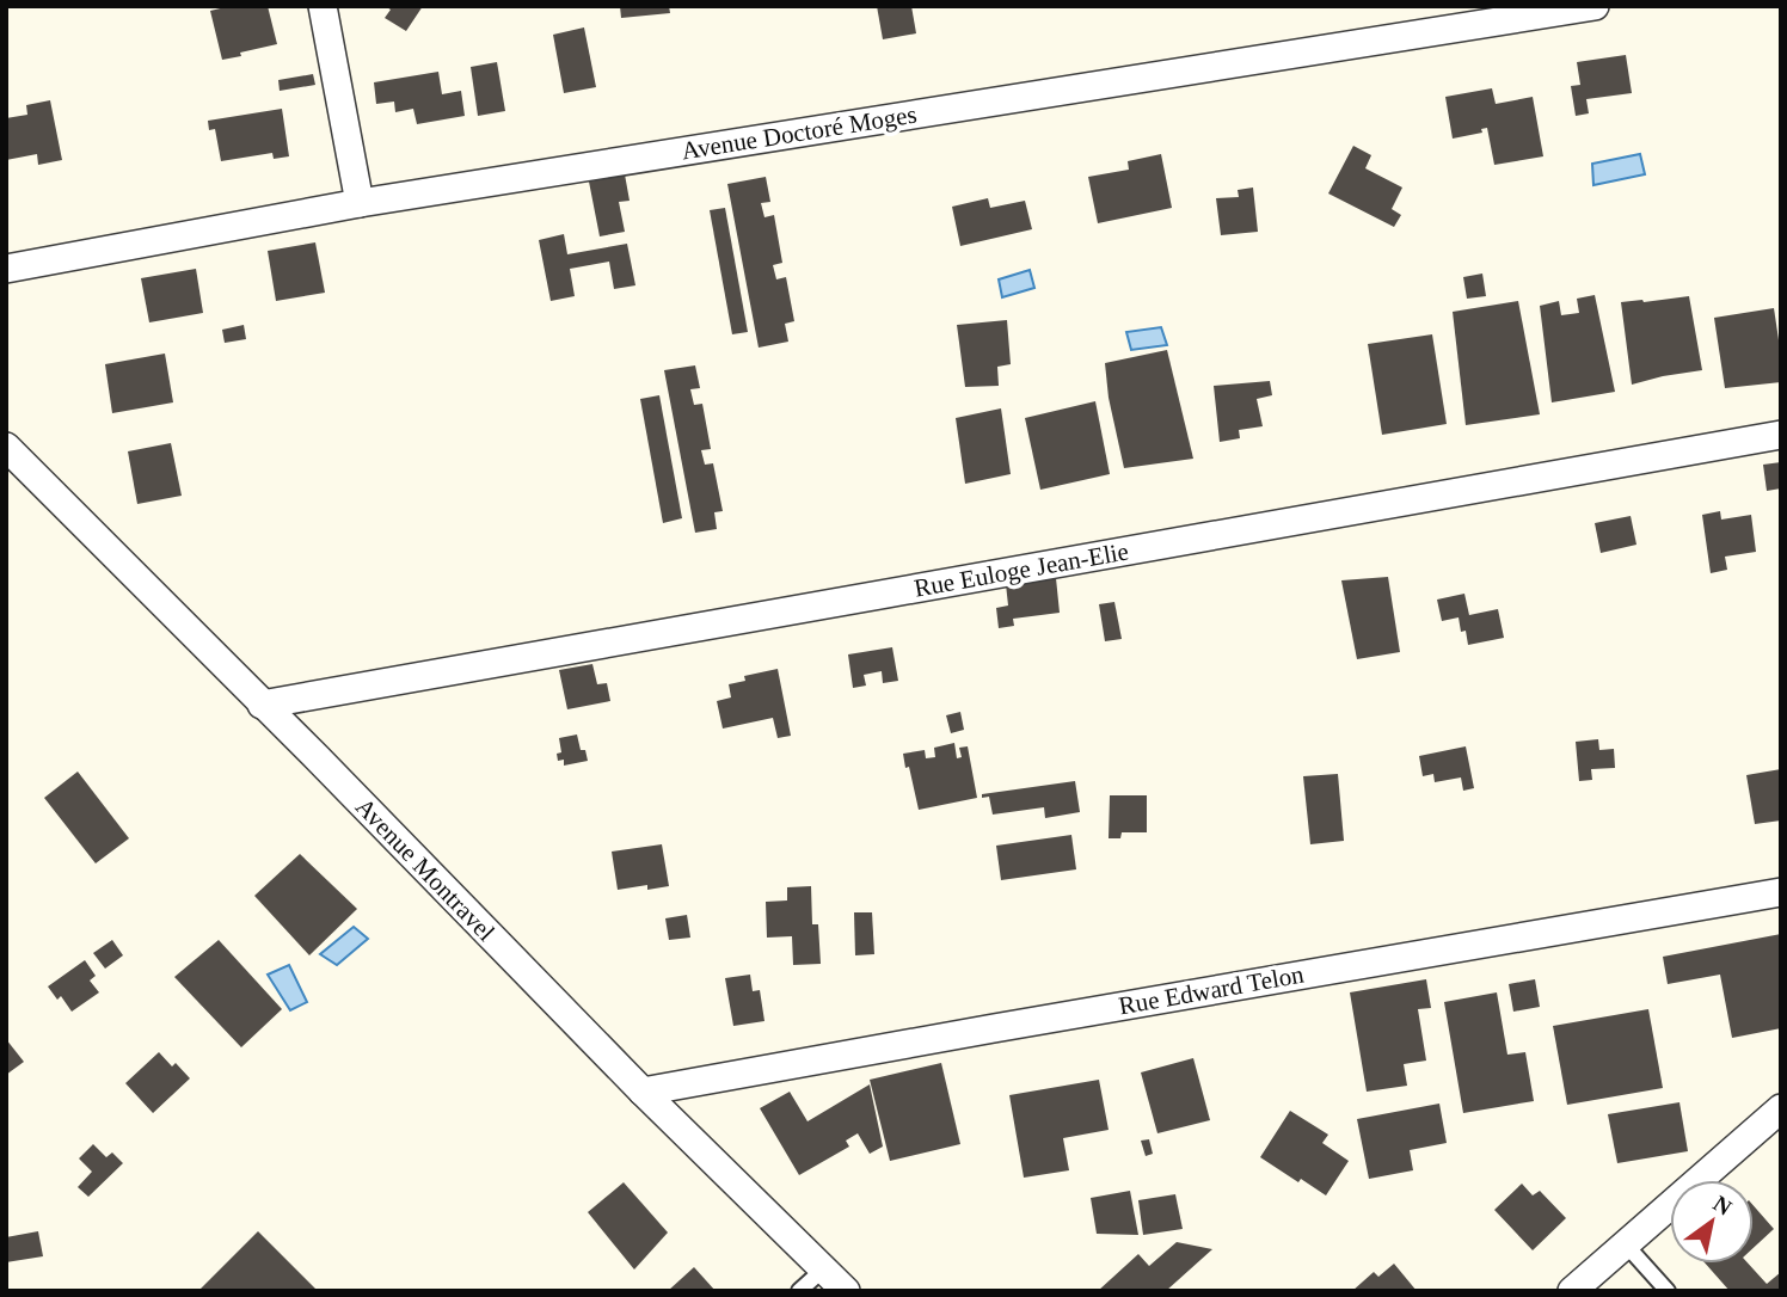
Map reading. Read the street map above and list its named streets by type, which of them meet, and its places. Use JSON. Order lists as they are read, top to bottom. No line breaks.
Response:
{"streets":{"street":["Avenue Doctoré Moges","Rue Euloge Jean-Elie","Avenue Montravel","Rue Edward Telon"]},"crossings":[["Rue Euloge Jean-Elie","Avenue Montravel"],["Avenue Montravel","Rue Edward Telon"]],"north":"top right"}
